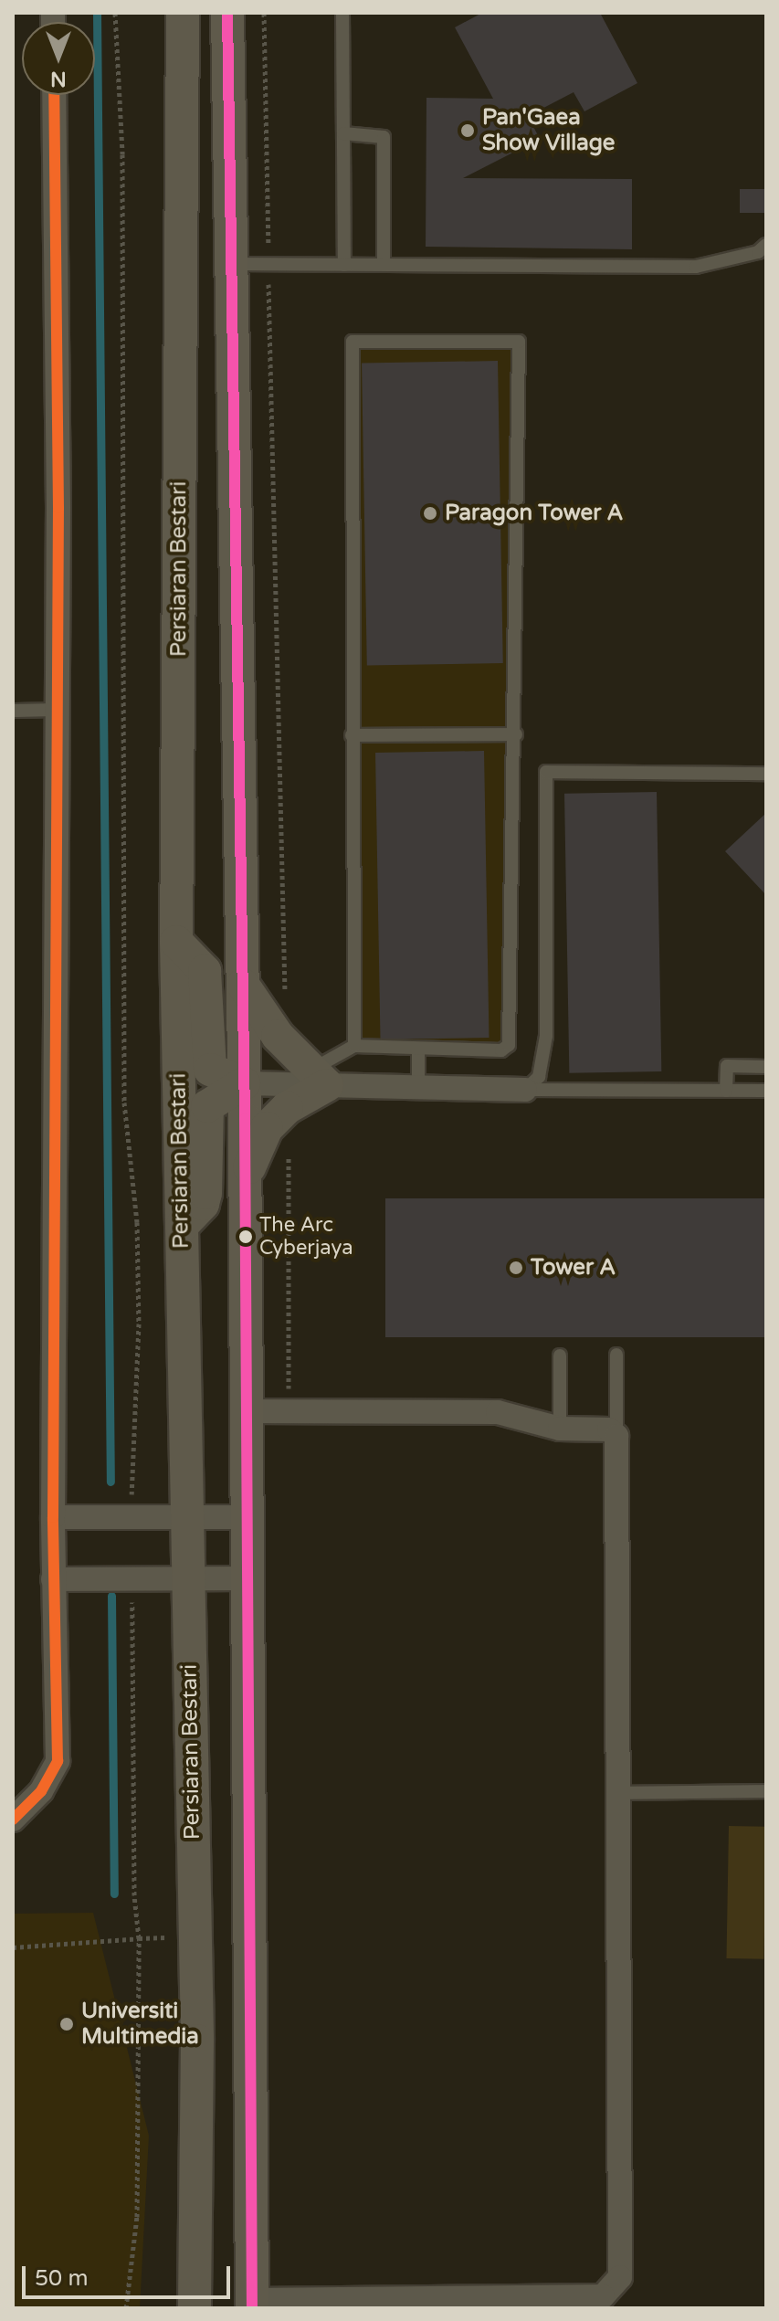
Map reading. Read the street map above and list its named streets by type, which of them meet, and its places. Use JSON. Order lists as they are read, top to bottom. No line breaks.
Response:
{"streets":{"main road":["Persiaran Bestari"]},"places":["Pan'Gaea Show Village","Paragon Tower A","The Arc Cyberjaya","Tower A","Universiti Multimedia"],"scale_bar":"50 m","north":"bottom"}
